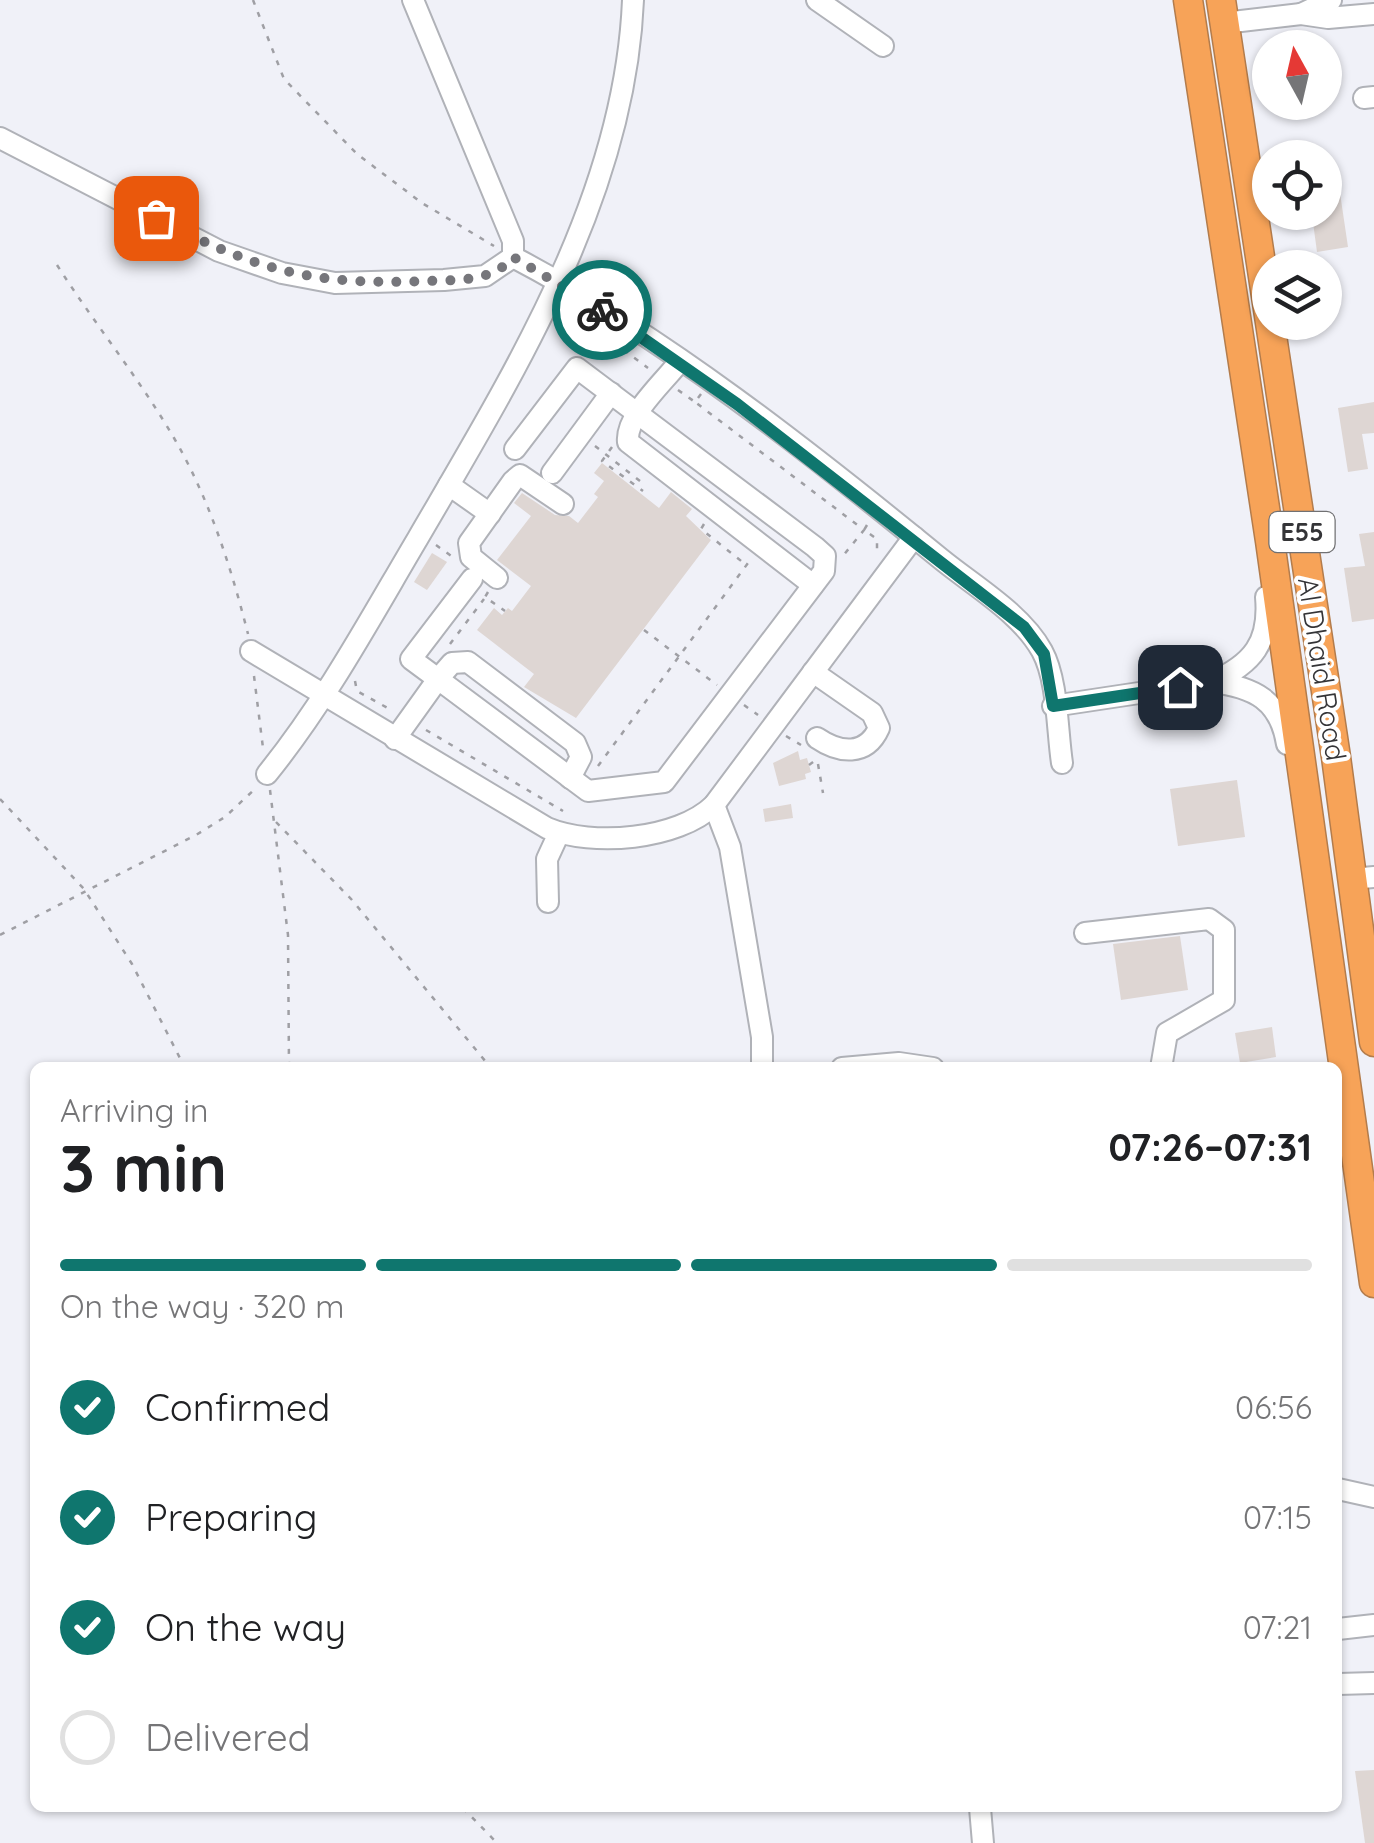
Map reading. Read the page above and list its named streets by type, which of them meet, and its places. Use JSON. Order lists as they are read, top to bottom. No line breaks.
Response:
{"streets":{"highway":["E55","Al Dhaid Road"]},"north":"top","page":{"heading":["3 min","Arriving in","07:26–07:31"],"bar":"On the way · 320 m","list":[["Confirmed","06:56"],["Preparing","07:15"],["On the way","07:21"],"Delivered"]}}
